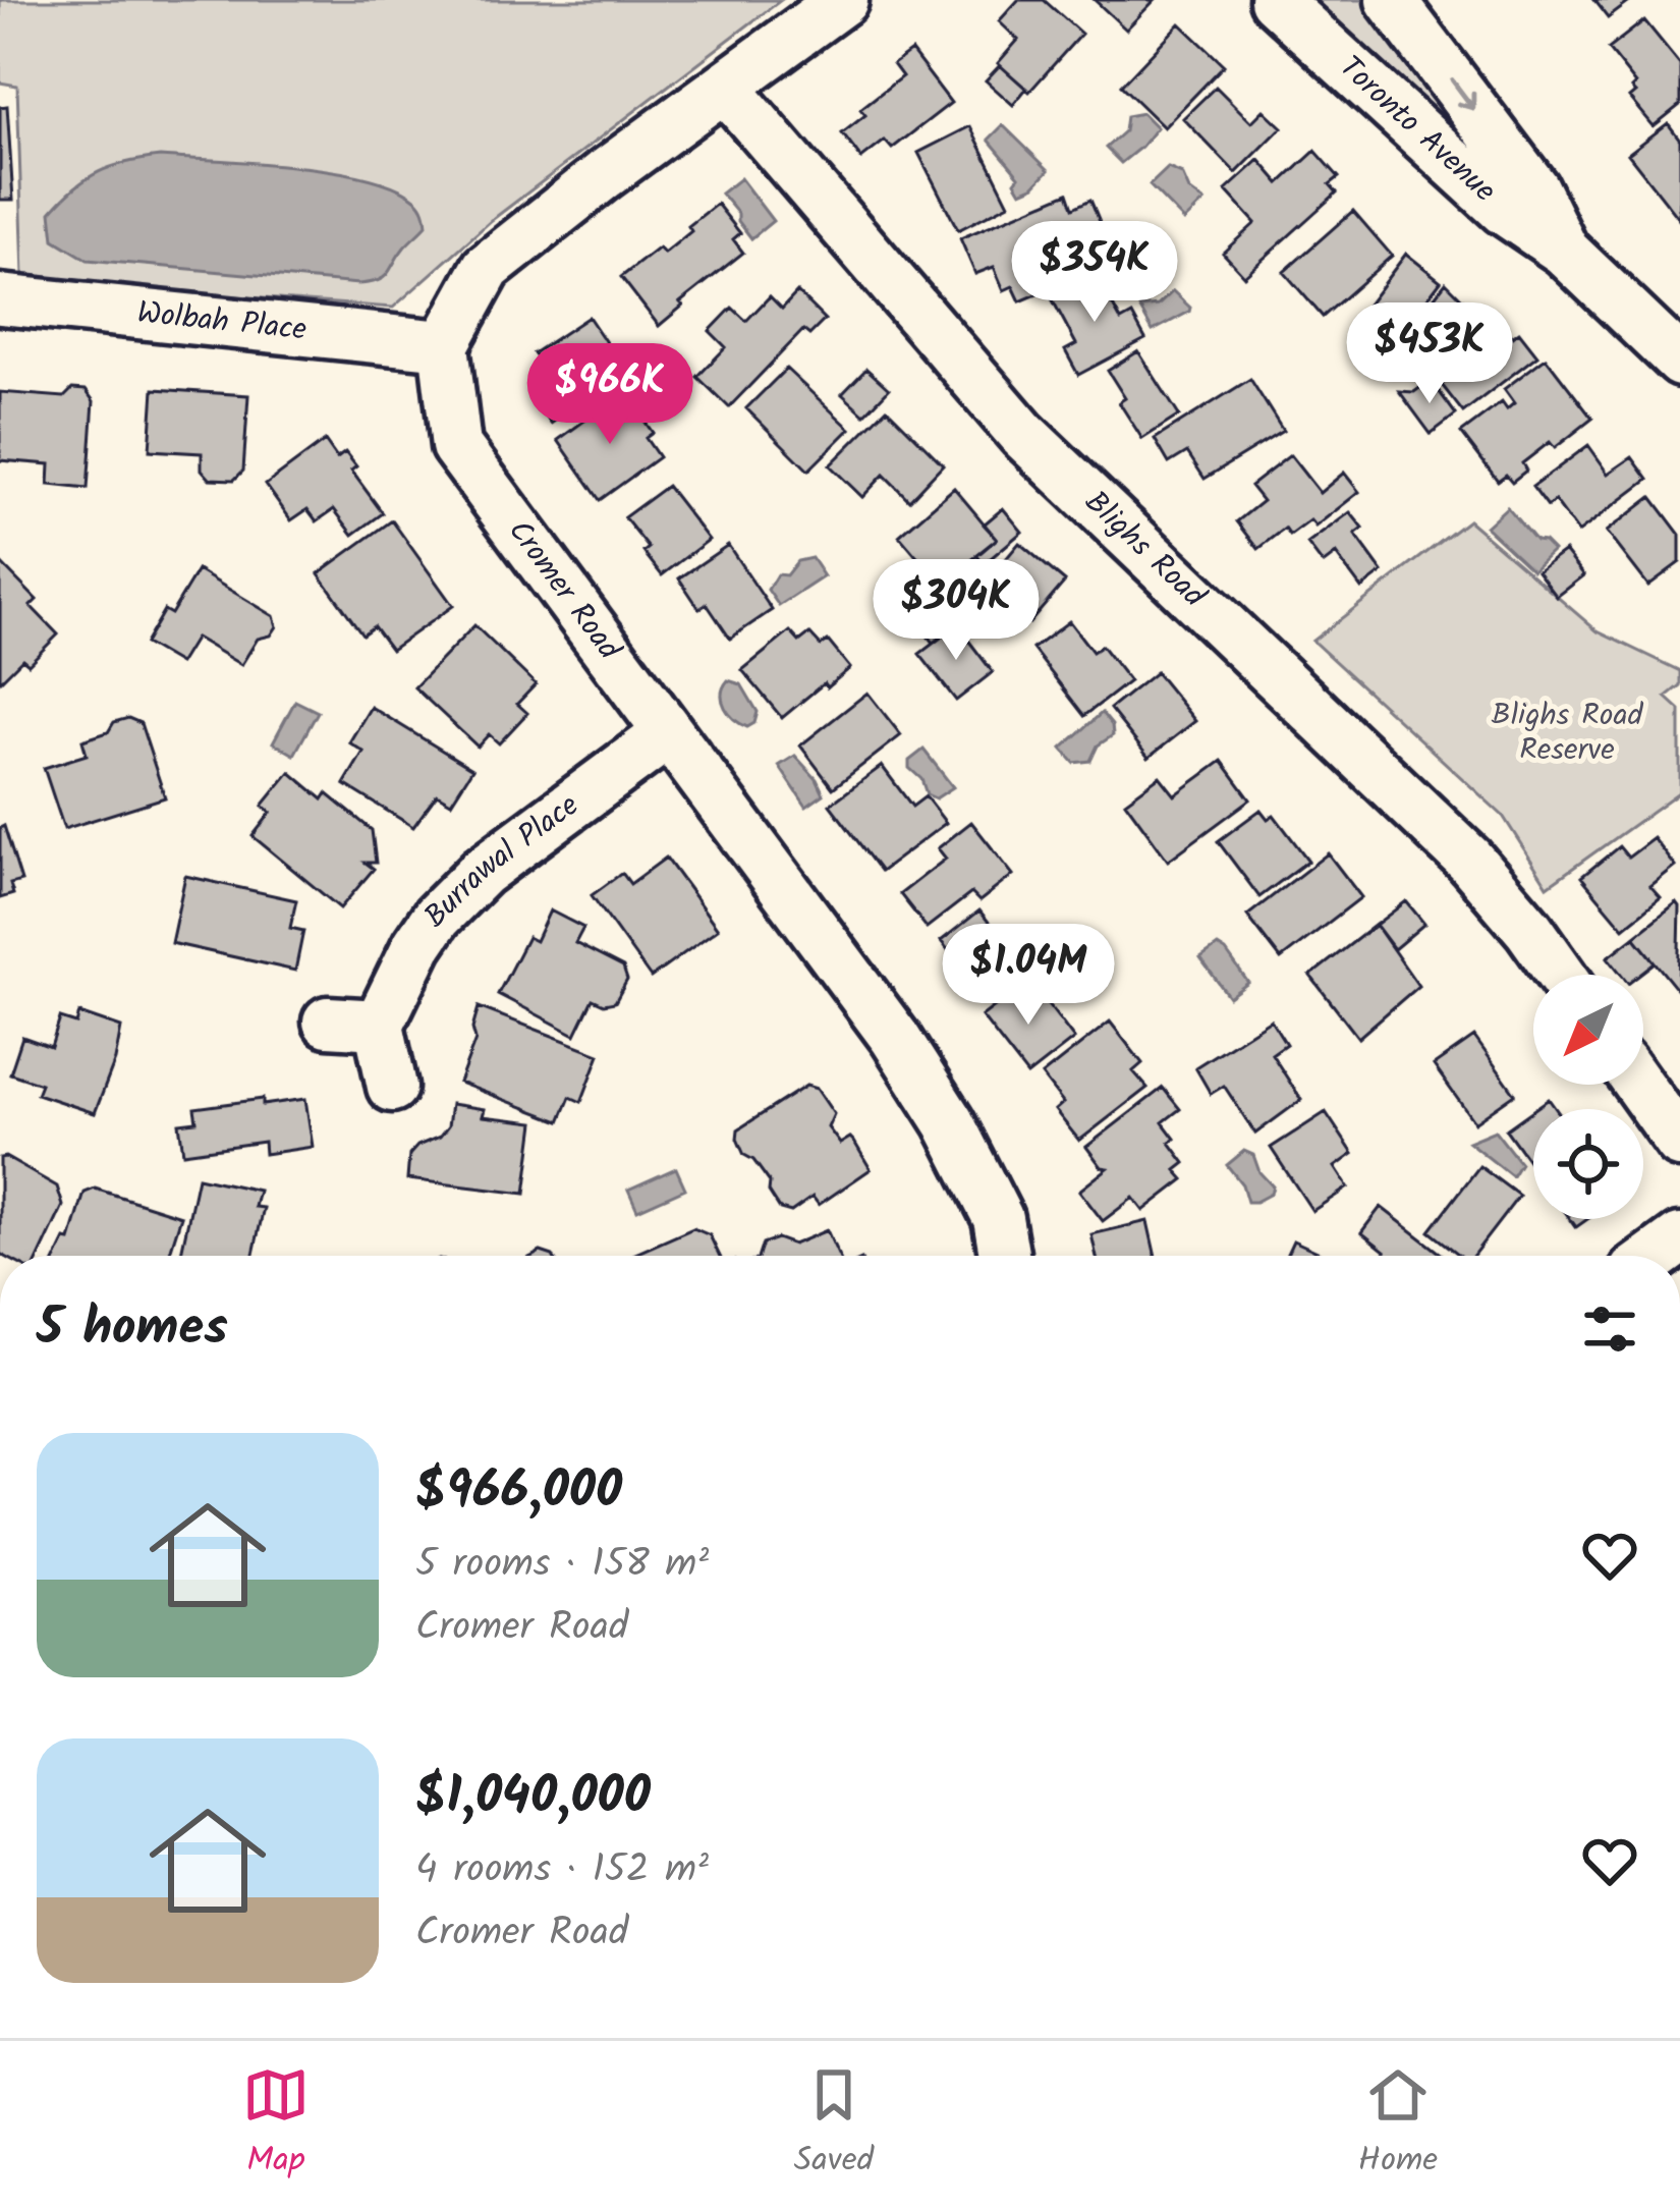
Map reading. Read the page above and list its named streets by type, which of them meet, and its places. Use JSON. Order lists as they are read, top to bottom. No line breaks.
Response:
{"streets":{"street":["Toronto Avenue","Wolbah Place","Blighs Road","Cromer Road","Burrawal Place"]},"crossings":[["Wolbah Place","Cromer Road"],["Cromer Road","Burrawal Place"]],"parks":["Blighs Road Reserve"],"north":"bottom left","page":{"price":["$354K","$453K","$966K","$304K","$1.04M"],"heading":"5 homes","list":[{"name":"$966,000","note":"5 rooms · 158 m² · Cromer Road"},{"name":"$1,040,000","note":"4 rooms · 152 m² · Cromer Road"}],"tabs":["Map","Saved","Home"]}}
